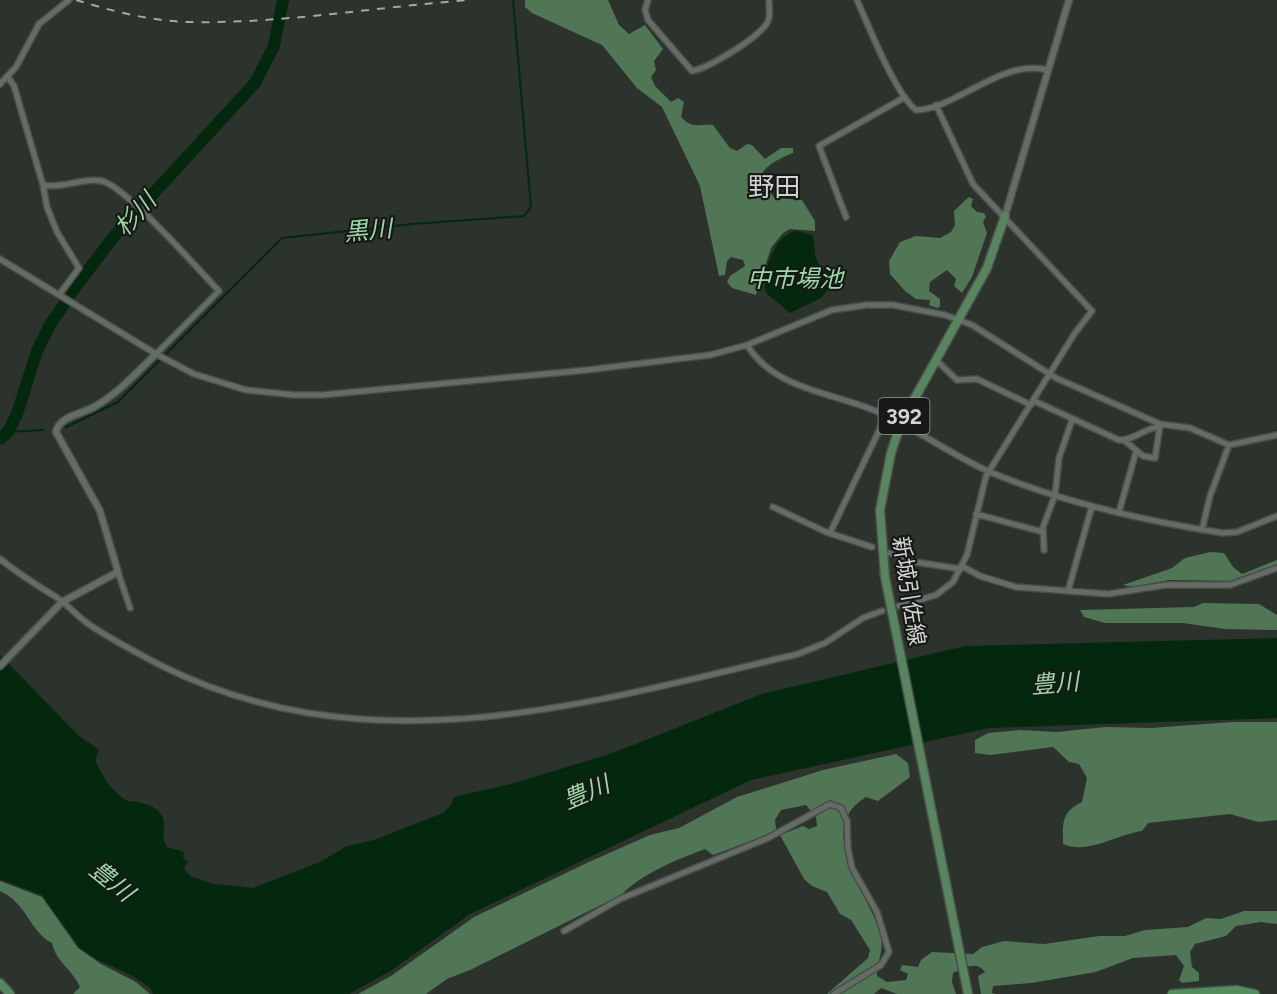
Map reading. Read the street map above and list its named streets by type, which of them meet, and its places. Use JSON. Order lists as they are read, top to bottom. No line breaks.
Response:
{"streets":{"main road":["392","新城引佐線"]},"districts":["野田"],"water":["杉川","黒川","中市場池","豊川"]}
